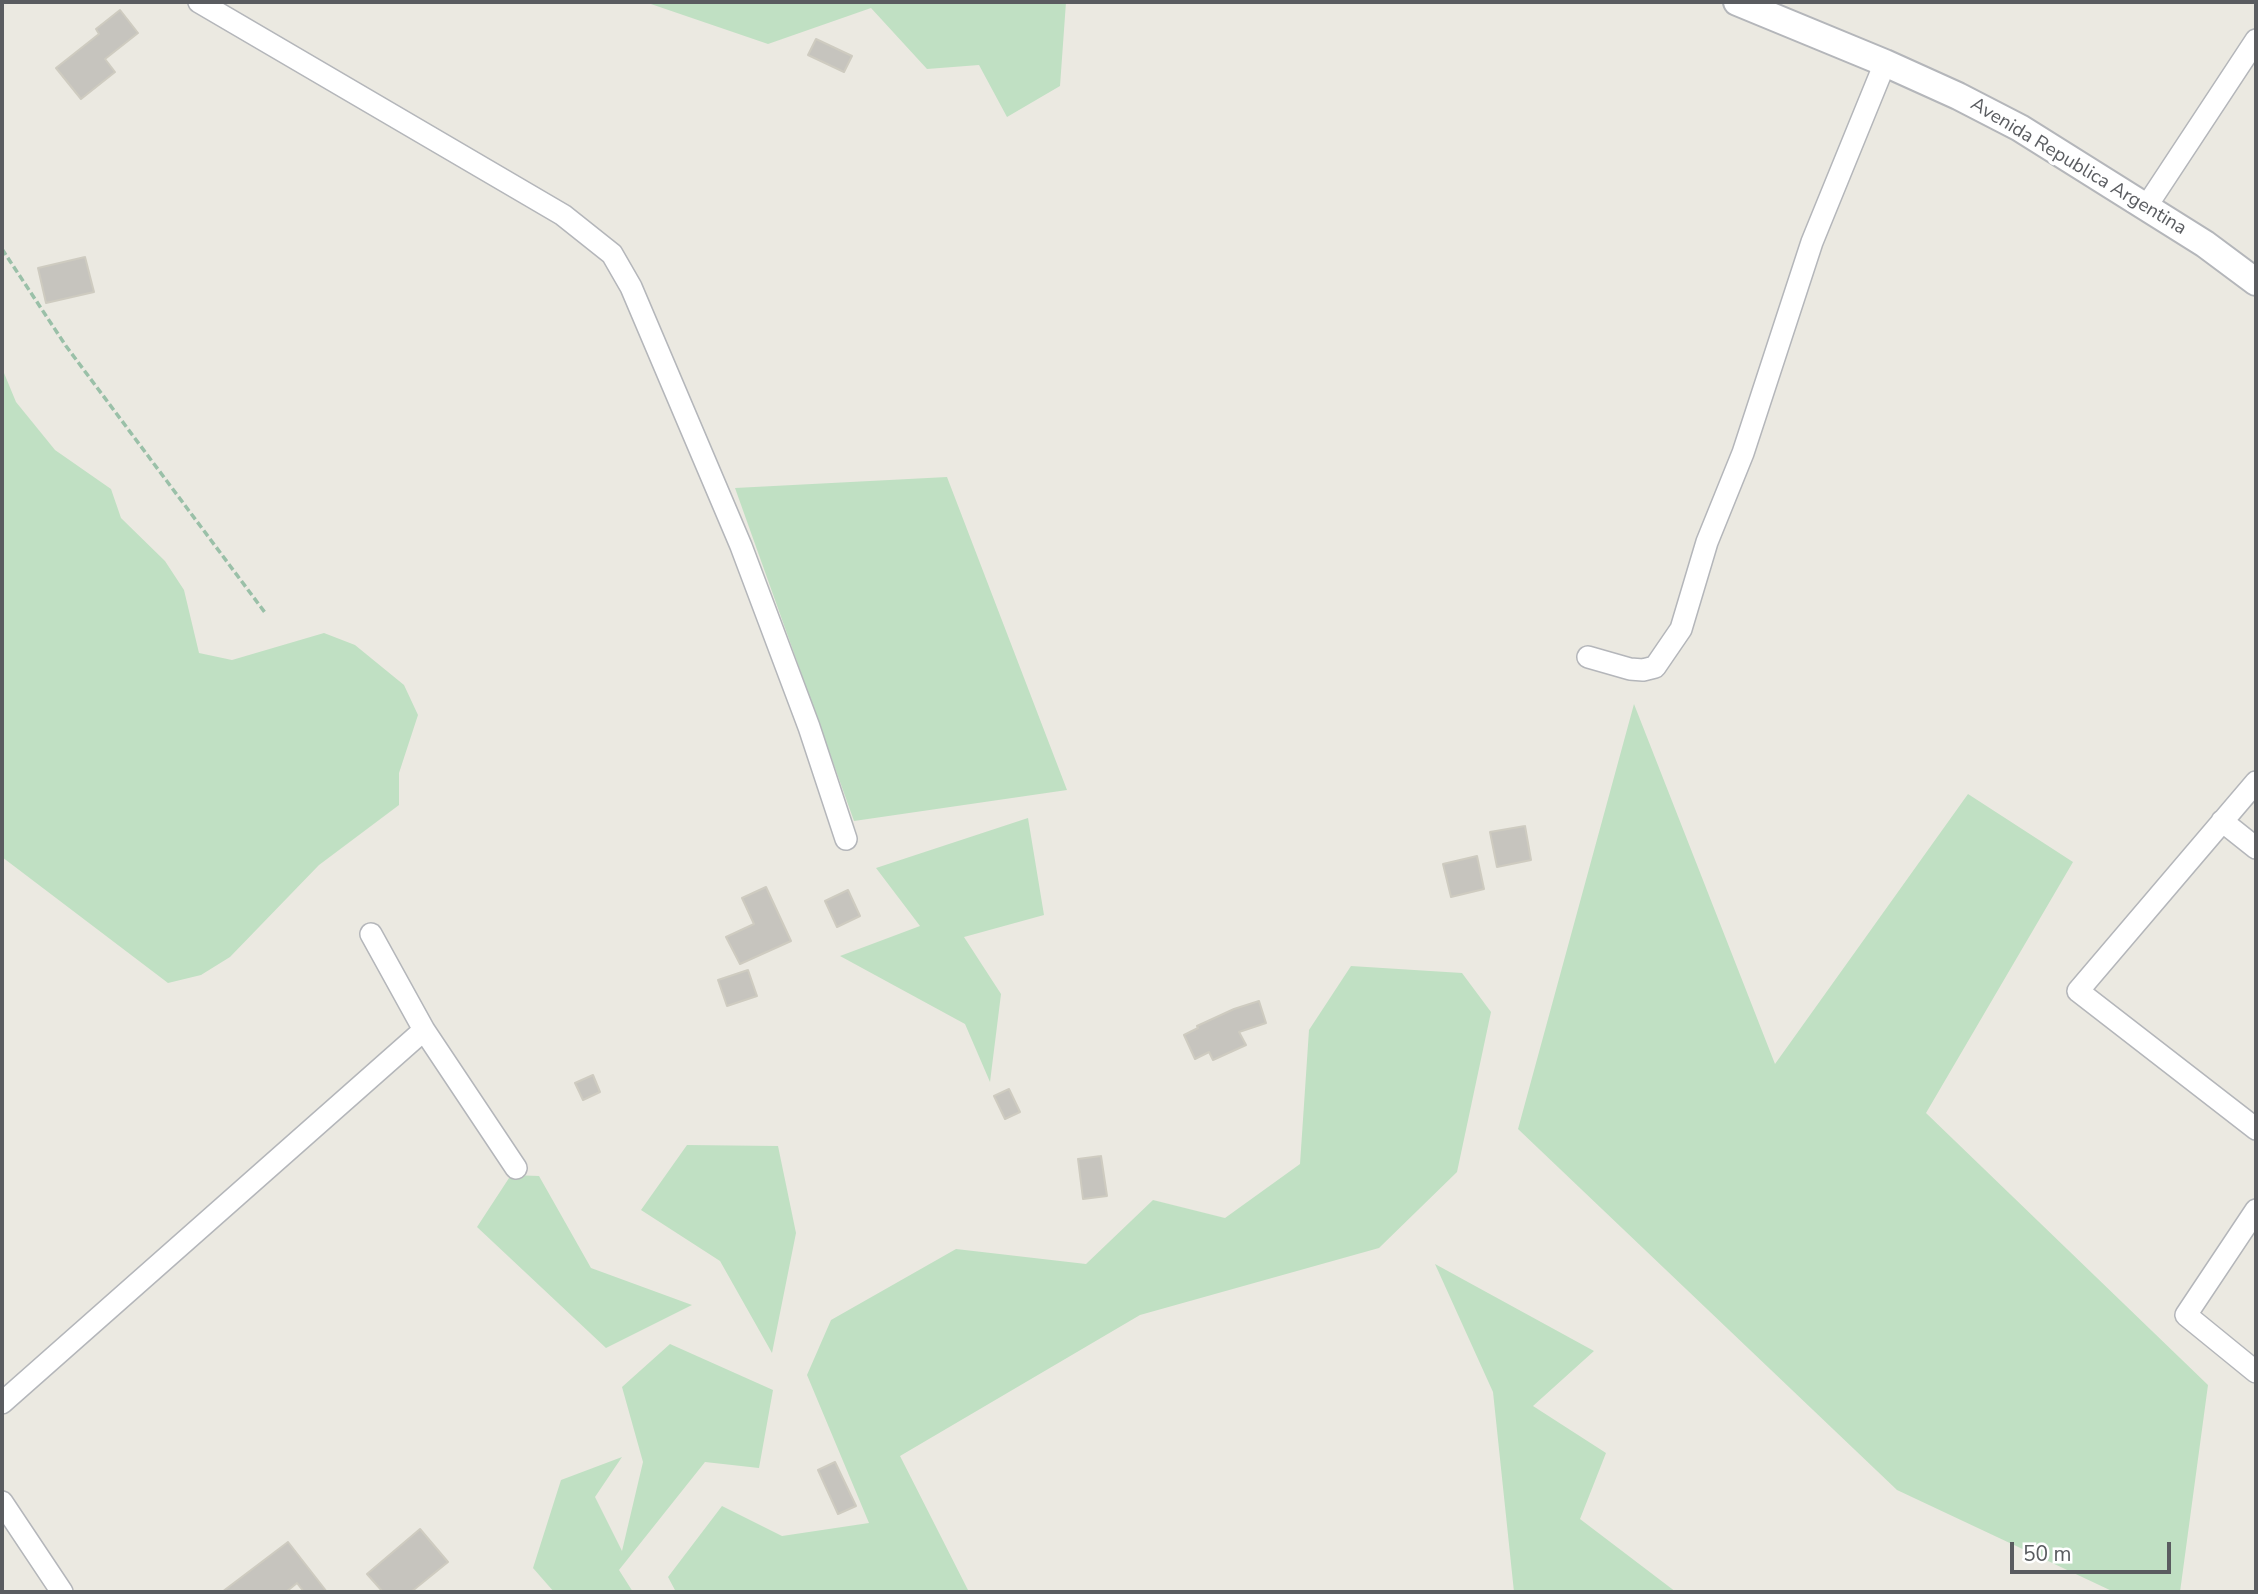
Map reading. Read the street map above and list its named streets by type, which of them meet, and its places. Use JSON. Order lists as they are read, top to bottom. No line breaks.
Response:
{"streets":{"street":["Avenida Republica Argentina"]},"scale_bar":"50 m"}
